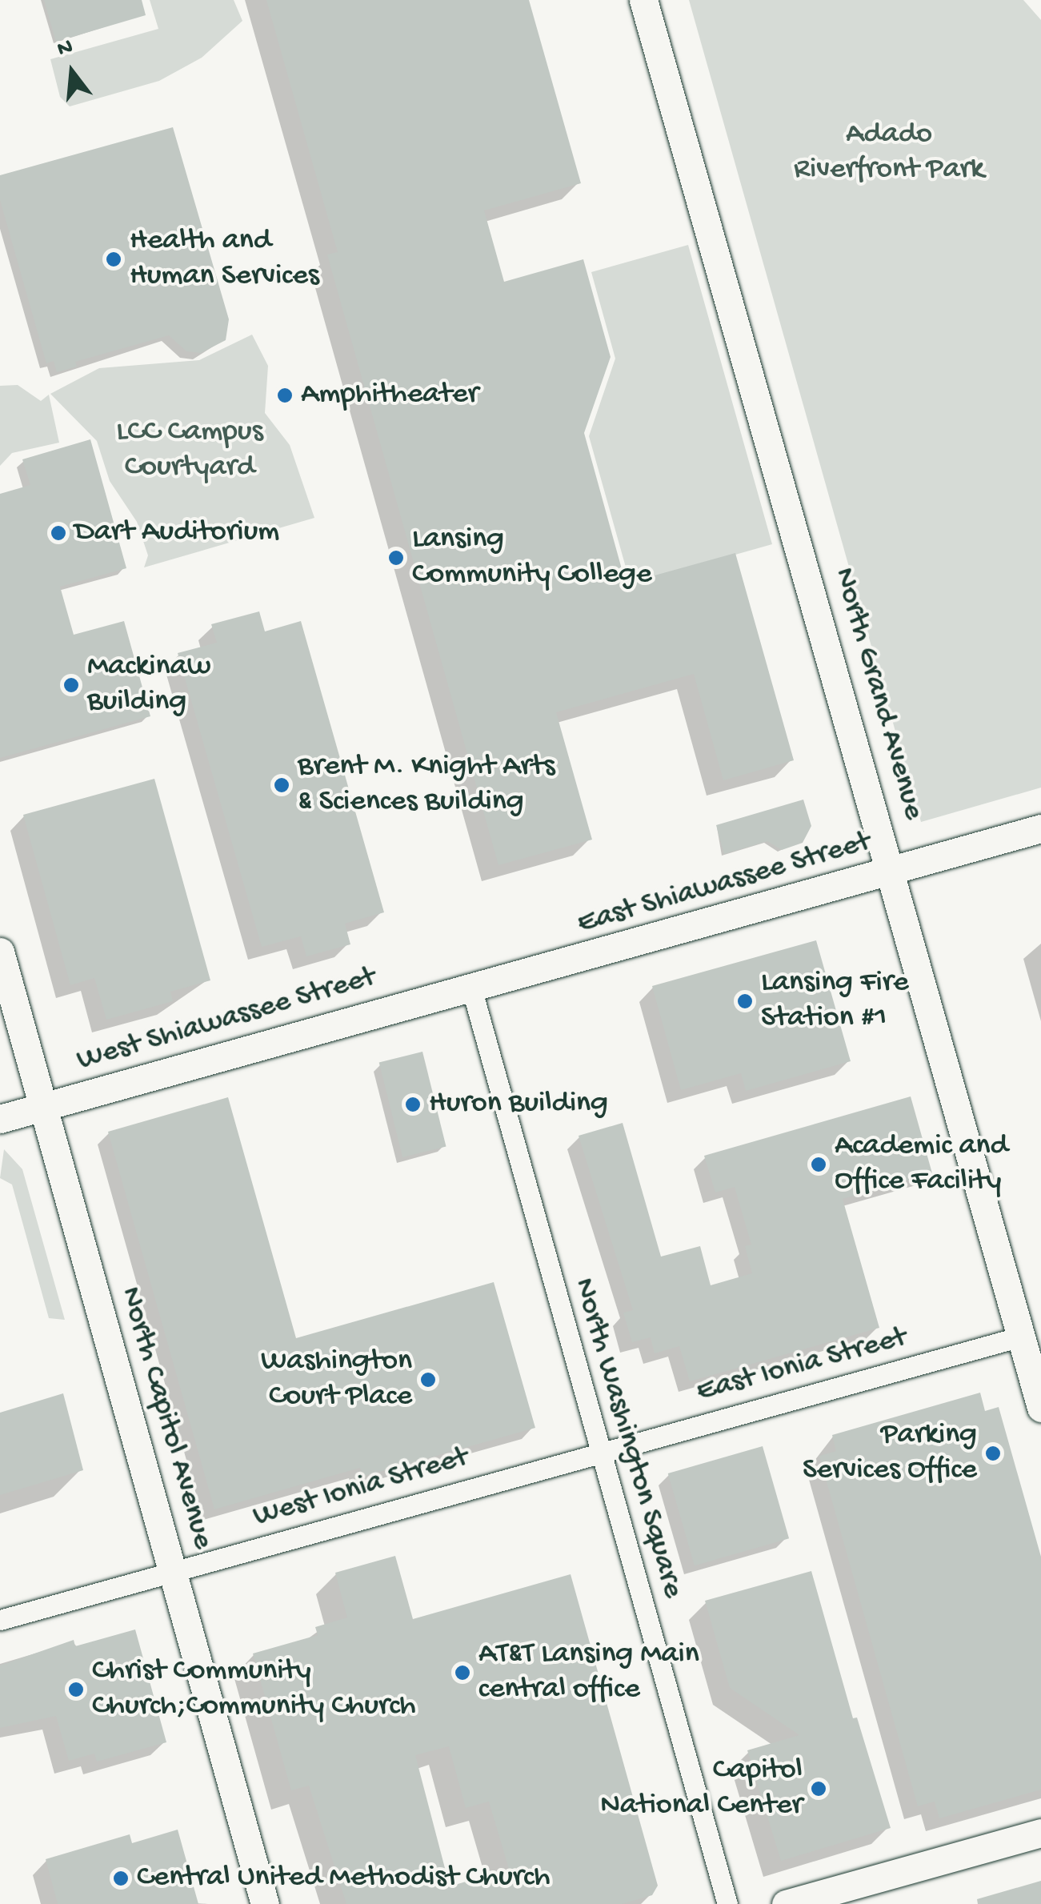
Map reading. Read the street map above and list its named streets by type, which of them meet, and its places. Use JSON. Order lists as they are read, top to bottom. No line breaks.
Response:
{"streets":{"street":["North Grand Avenue","East Shiawassee Street","West Shiawassee Street","East Ionia Street","North Capitol Avenue","North Washington Square","West Ionia Street"]},"crossings":[["North Grand Avenue","East Shiawassee Street"],["North Grand Avenue","East Ionia Street"],["East Shiawassee Street","West Shiawassee Street"],["East Shiawassee Street","North Washington Square"],["West Shiawassee Street","North Capitol Avenue"],["West Shiawassee Street","North Washington Square"],["East Ionia Street","North Washington Square"],["East Ionia Street","West Ionia Street"],["North Capitol Avenue","West Ionia Street"],["North Washington Square","West Ionia Street"]],"parks":["Adado Riverfront Park","LCC Campus Courtyard"],"places":["Health and Human Services","Amphitheater","Dart Auditorium","Lansing Community College","Mackinaw Building","Brent M. Knight Arts & Sciences Building","Lansing Fire Station #1","Huron Building","Academic and Office Facility","Washington Court Place","Parking Services Office","AT&T Lansing Main central office","Christ Community Church;Community Church","Capitol National Center","Central United Methodist Church"],"north":"top"}
